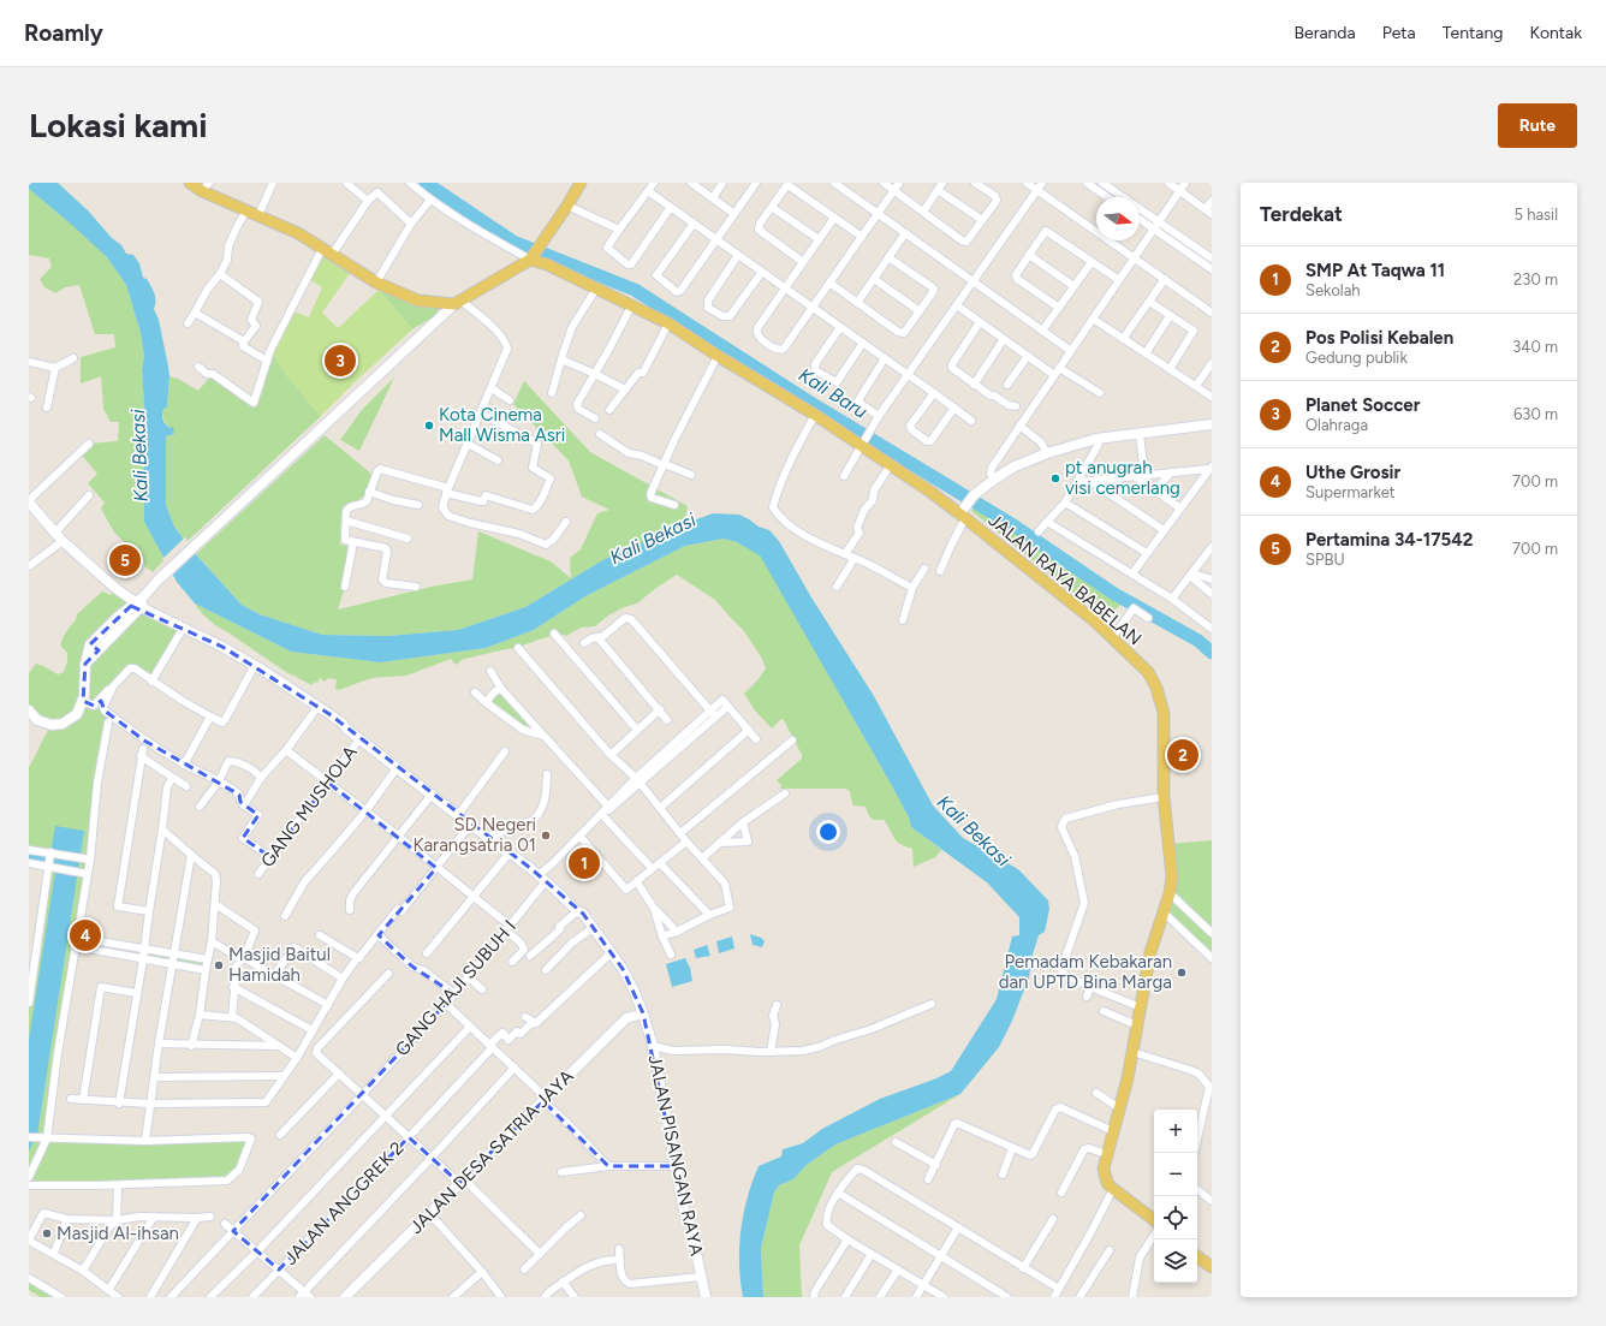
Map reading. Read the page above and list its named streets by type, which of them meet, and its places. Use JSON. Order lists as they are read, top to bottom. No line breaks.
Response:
{"streets":{"main road":["JALAN RAYA BABELAN"],"street":["GANG MUSHOLA","GANG HAJI SUBUH I","JALAN DESA SATRIA JAYA","JALAN PISANGAN RAYA","JALAN ANGGREK 2"]},"crossings":[["GANG MUSHOLA","JALAN PISANGAN RAYA"],["GANG HAJI SUBUH I","JALAN PISANGAN RAYA"],["JALAN DESA SATRIA JAYA","JALAN PISANGAN RAYA"]],"water":["Kali Baru","Kali Bekasi"],"places":["Kota Cinema Mall Wisma Asri","pt anugrah visi cemerlang","SD Negeri Karangsatria 01","Masjid Baitul Hamidah","Pemadam Kebakaran dan UPTD Bina Marga","Masjid Al-ihsan"],"north":"right","page":{"header":"Roamly","nav":["Beranda","Peta","Tentang","Kontak"],"buttons":"Rute","title":"Lokasi kami","heading":["Terdekat","5 hasil"],"list":[{"mark":"1","name":"SMP At Taqwa 11","note":"Sekolah","value":"230 m"},{"mark":"2","name":"Pos Polisi Kebalen","note":"Gedung publik","value":"340 m"},{"mark":"3","name":"Planet Soccer","note":"Olahraga","value":"630 m"},{"mark":"4","name":"Uthe Grosir","note":"Supermarket","value":"700 m"},{"mark":"5","name":"Pertamina 34-17542","note":"SPBU","value":"700 m"}],"pins":["3","5","2","1","4"],"map_buttons":["+","−"]}}
